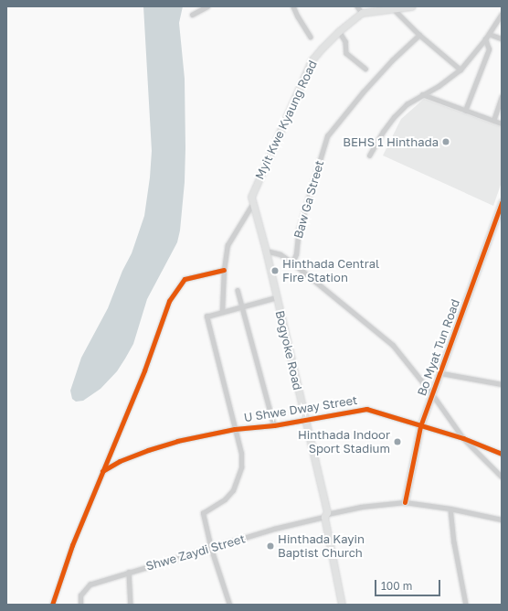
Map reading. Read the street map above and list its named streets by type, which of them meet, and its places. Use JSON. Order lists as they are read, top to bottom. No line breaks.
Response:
{"streets":{"main road":["Myit Kwe Kyaung Road","Bo Myat Tun Road","Bogyoke Road"],"street":["Baw Ga Street","U Shwe Dway Street","Shwe Zaydi Street"]},"crossings":[["Myit Kwe Kyaung Road","Bogyoke Road"],["Bo Myat Tun Road","U Shwe Dway Street"],["Bo Myat Tun Road","Shwe Zaydi Street"],["Bogyoke Road","U Shwe Dway Street"],["Bogyoke Road","Shwe Zaydi Street"]],"places":["BEHS 1 Hinthada","Hinthada Central Fire Station","Hinthada Indoor Sport Stadium","Hinthada Kayin Baptist Church"],"scale_bar":"100 m"}
